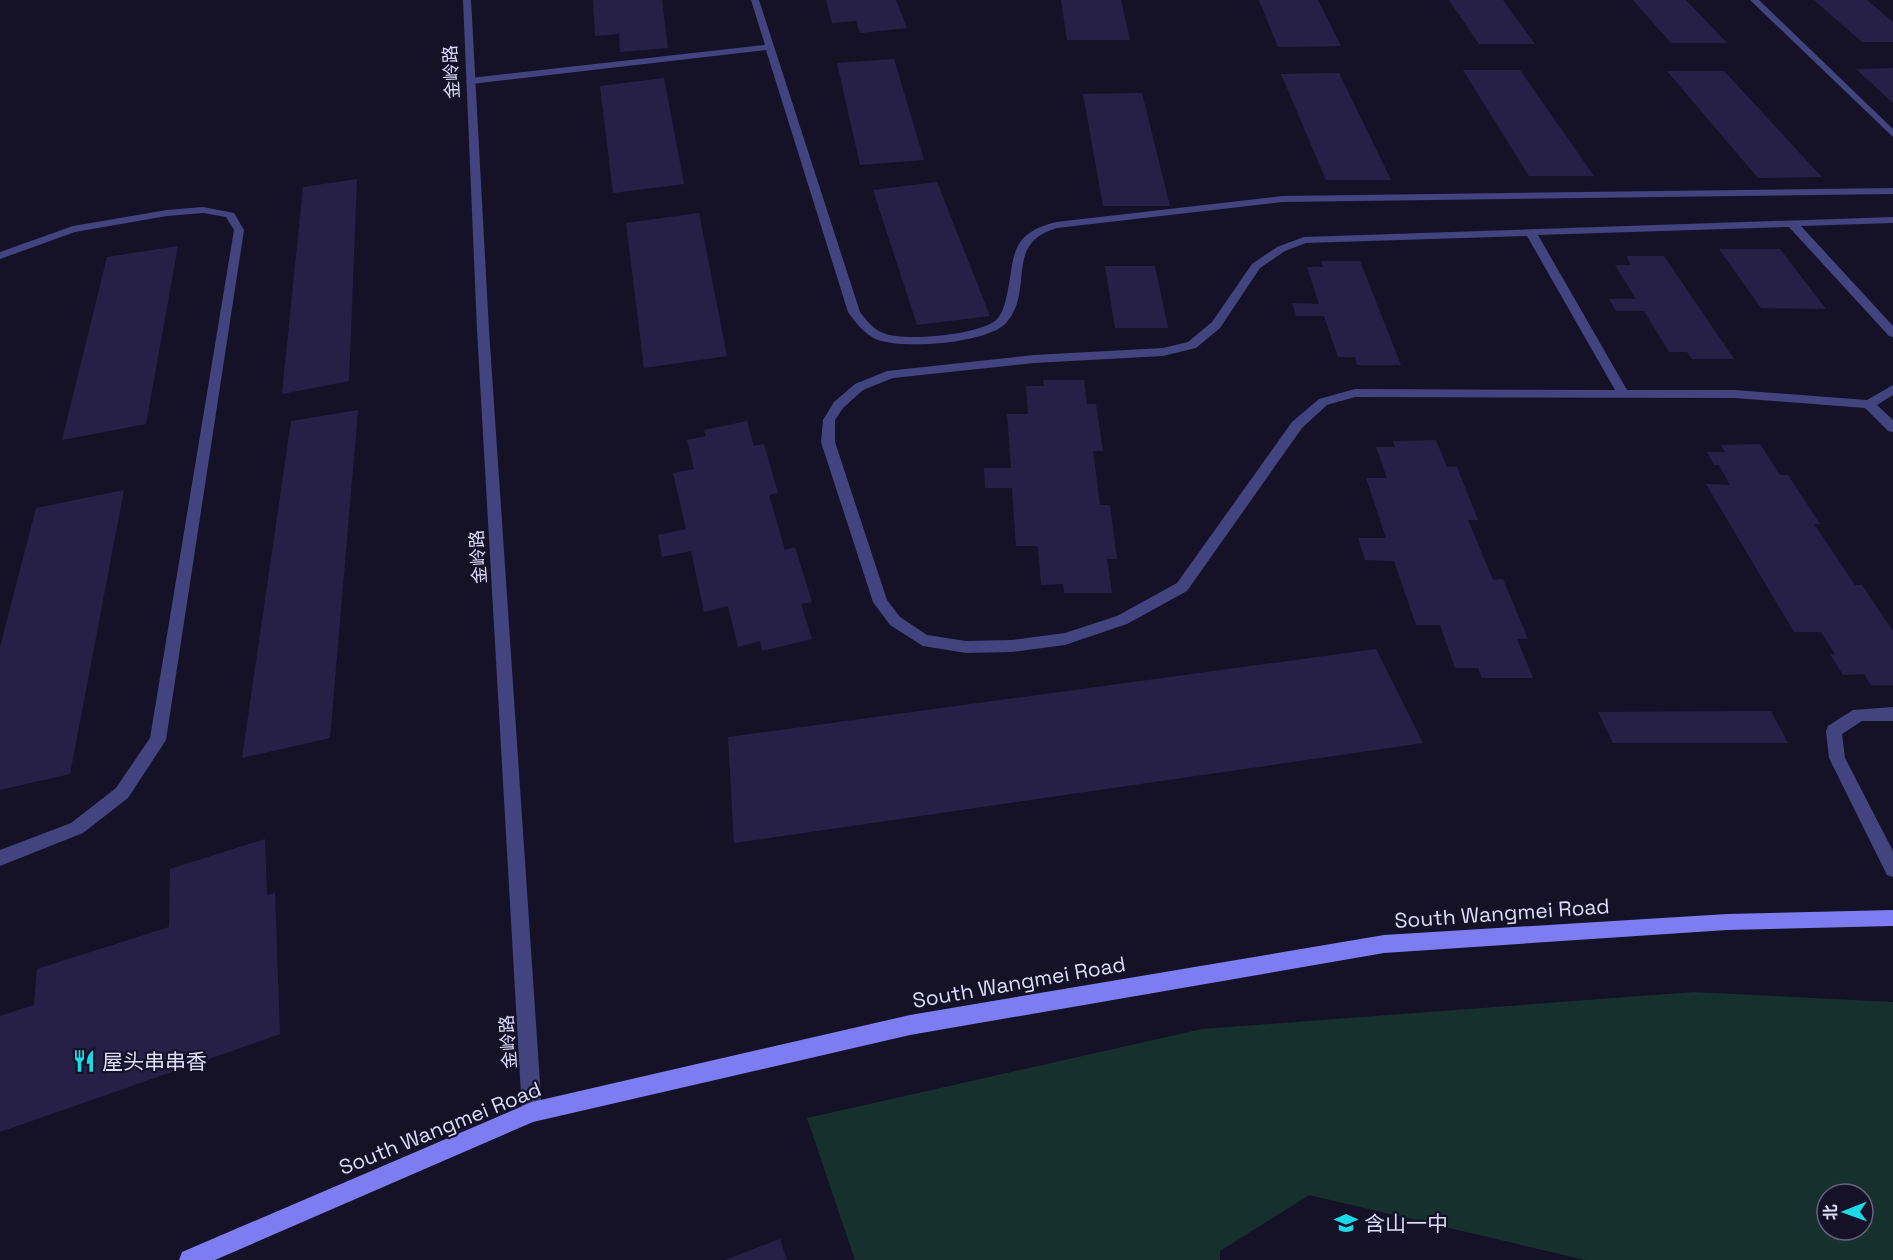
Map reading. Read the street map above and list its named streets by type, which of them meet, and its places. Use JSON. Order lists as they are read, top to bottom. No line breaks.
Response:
{"streets":{"main road":["South Wangmei Road"],"street":["金岭路"]},"crossings":[["金岭路","South Wangmei Road"]],"places":{"restaurant":["屋头串串香"],"school or university":["含山一中"]},"north":"left"}
